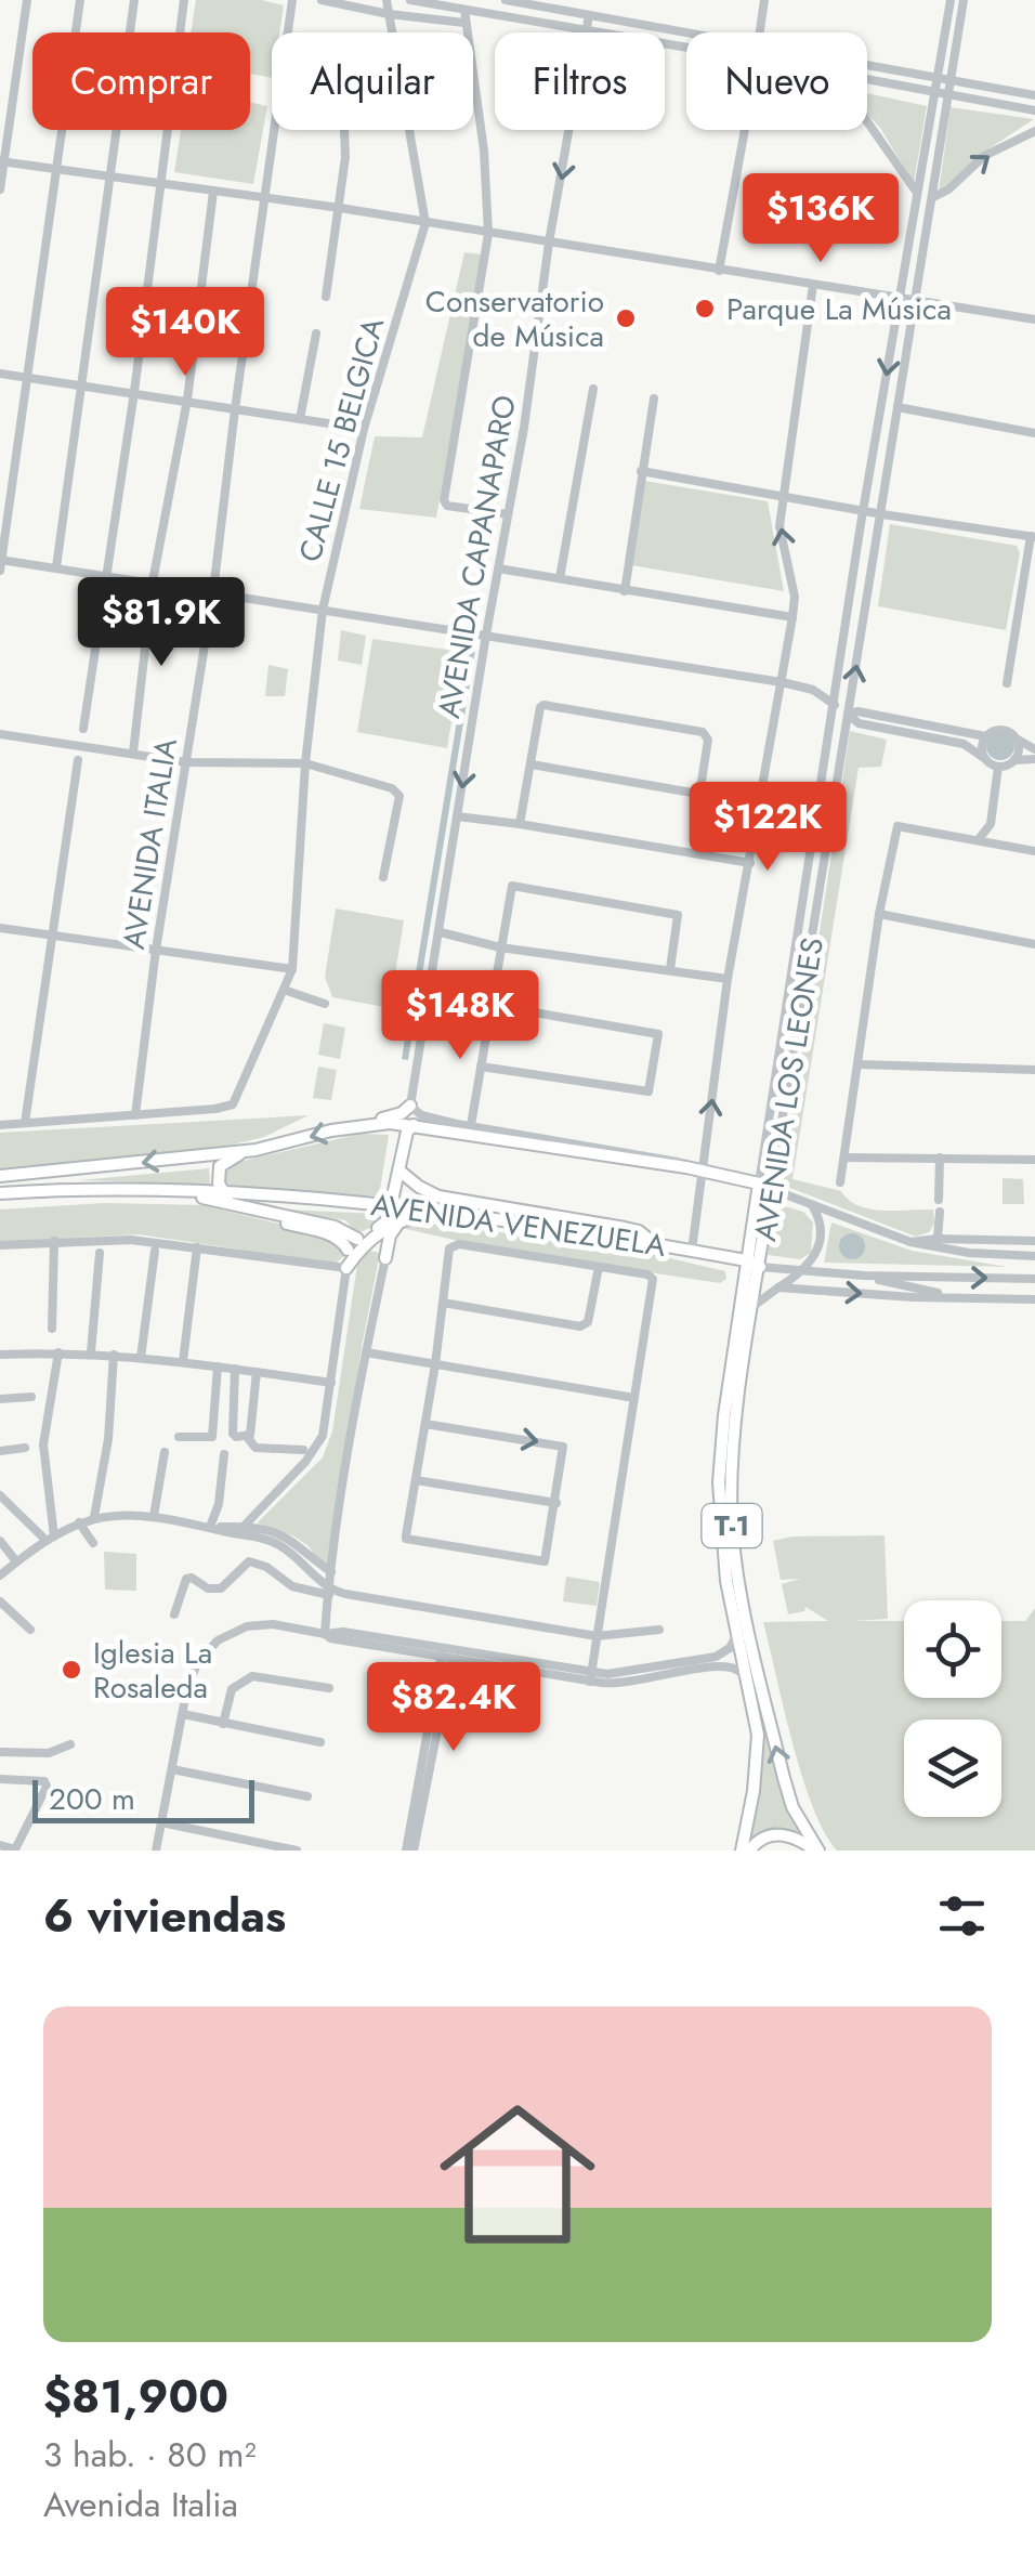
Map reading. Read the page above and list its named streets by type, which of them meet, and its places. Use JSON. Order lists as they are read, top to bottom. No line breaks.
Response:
{"streets":{"main road":["AVENIDA LOS LEONES","AVENIDA VENEZUELA","T-1"],"street":["CALLE 15 BELGICA","AVENIDA CAPANAPARO","AVENIDA ITALIA"]},"crossings":[["CALLE 15 BELGICA","AVENIDA ITALIA"],["AVENIDA LOS LEONES","AVENIDA VENEZUELA"],["AVENIDA LOS LEONES","T-1"]],"one_way":["AVENIDA CAPANAPARO"],"places":["Parque La Música","Conservatorio de Música","Iglesia La Rosaleda"],"scale_bar":"200 m","page":{"chip":["Comprar","Alquilar","Filtros","Nuevo"],"price":["$136K","$140K","$81.9K","$122K","$148K","$82.4K"],"scale":"200 m","heading":"6 viviendas","list":[{"name":"$81,900","note":"3 hab. · 80 m² · Avenida Italia"}]}}
